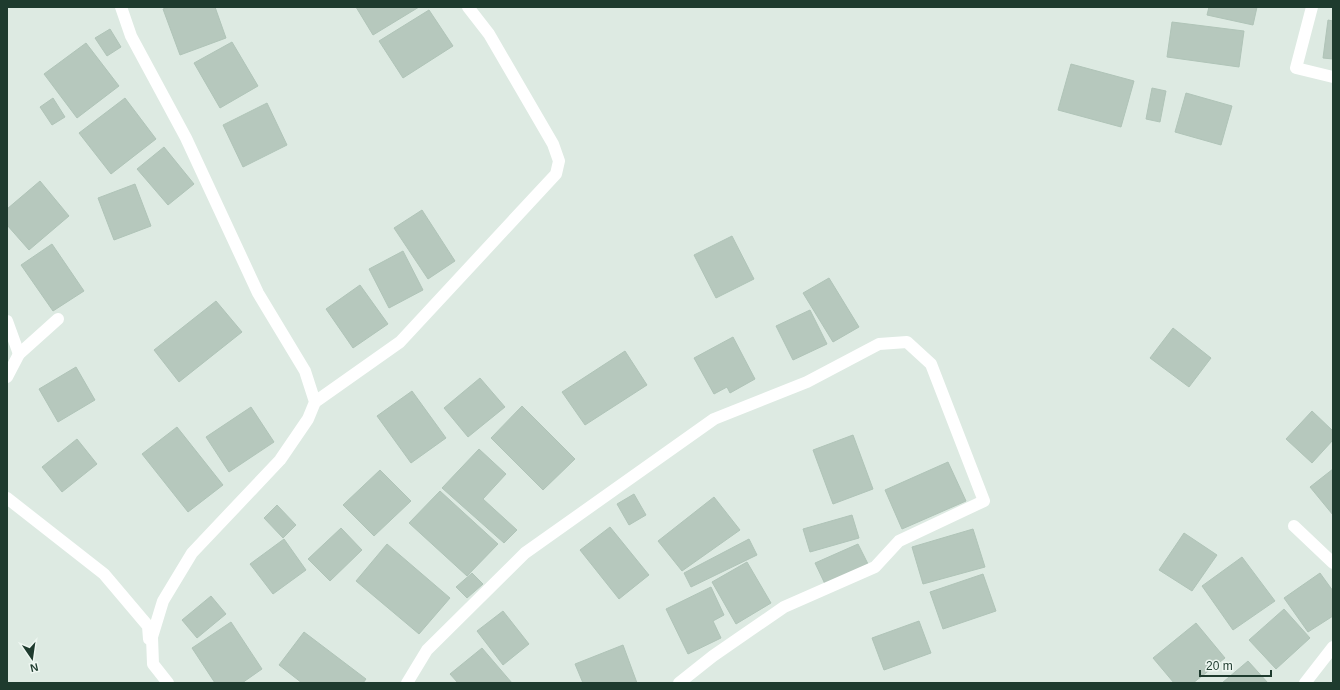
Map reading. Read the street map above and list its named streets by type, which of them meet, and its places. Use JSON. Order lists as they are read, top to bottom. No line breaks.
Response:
{"scale_bar":"20 m","north":"bottom"}
